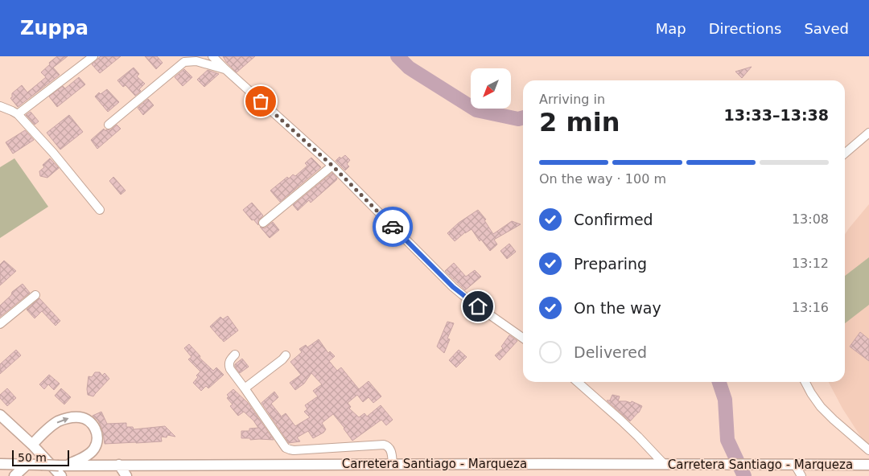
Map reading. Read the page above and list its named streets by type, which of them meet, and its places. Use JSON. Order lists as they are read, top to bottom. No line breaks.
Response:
{"streets":{"main road":["Carretera Santiago - Marqueza"]},"scale_bar":"50 m","north":"bottom left","page":{"header":"Zuppa","nav":["Map","Directions","Saved"],"heading":["2 min","Arriving in","13:33–13:38"],"bar":"On the way · 100 m","list":[["Confirmed","13:08"],["Preparing","13:12"],["On the way","13:16"],"Delivered"],"scale":"50 m"}}
